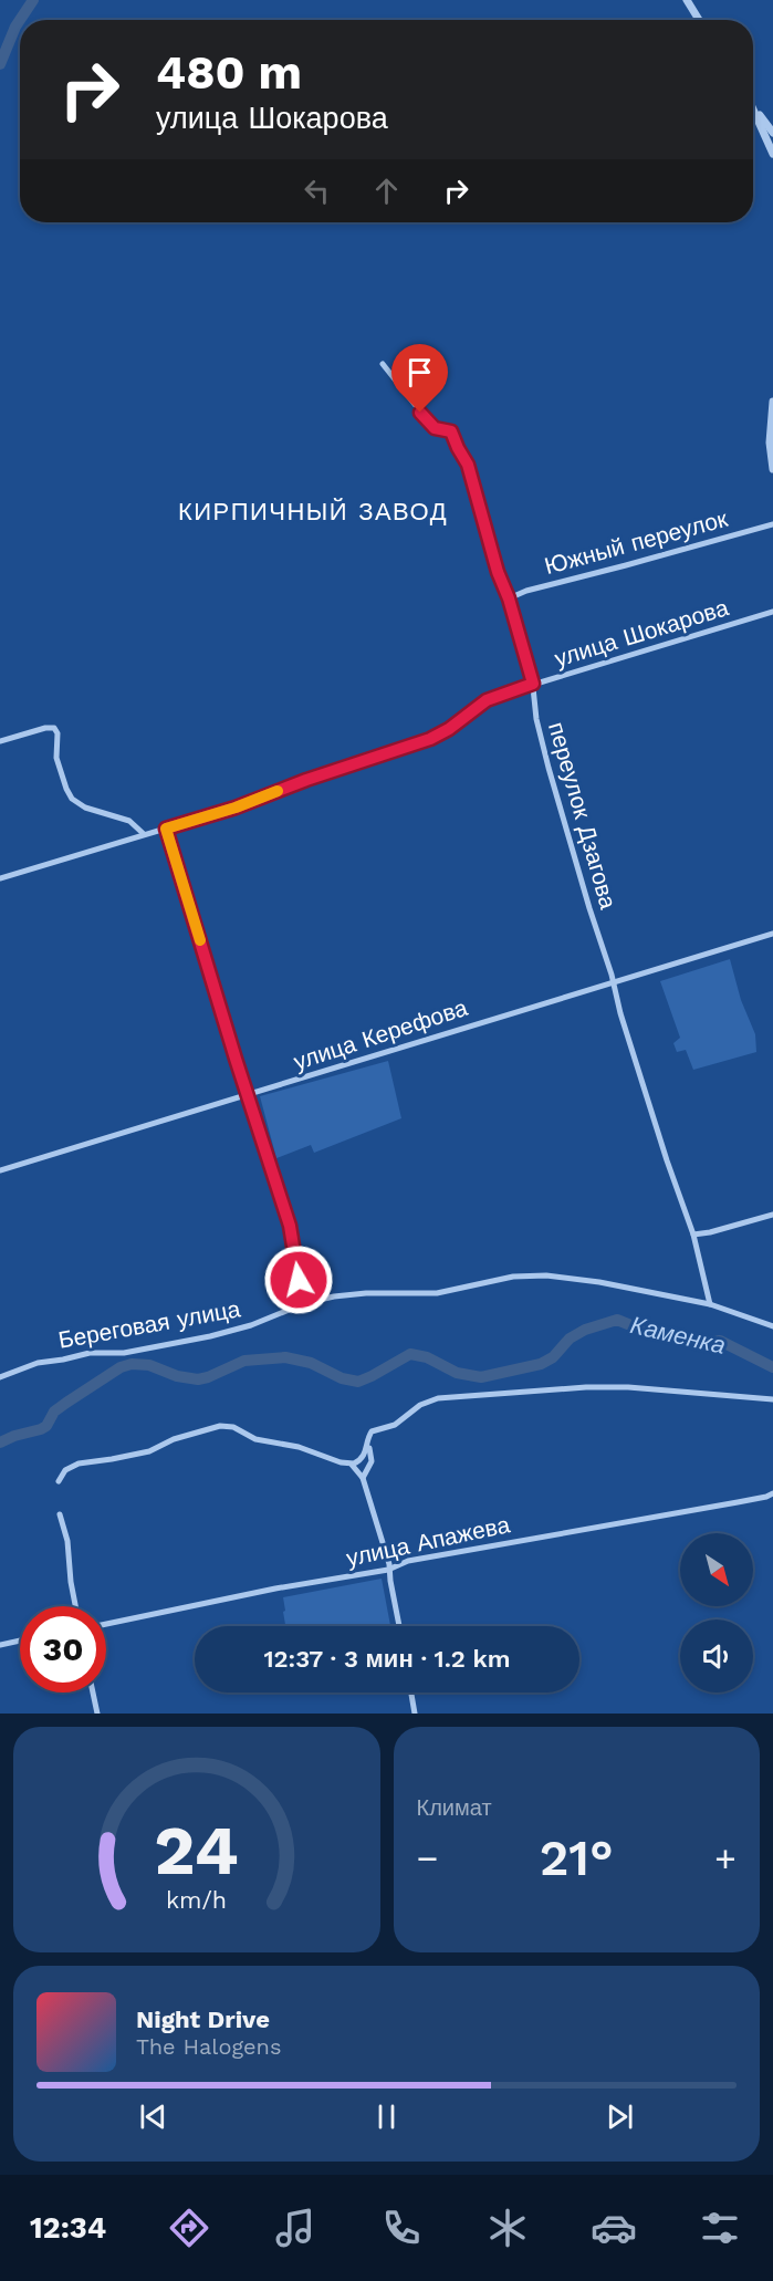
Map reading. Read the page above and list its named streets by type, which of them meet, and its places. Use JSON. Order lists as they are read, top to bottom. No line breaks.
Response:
{"streets":{"street":["Южный переулок","улица Шокарова","переулок Дзагова","улица Керефова","Береговая улица","улица Апажева"]},"crossings":[["Южный переулок","переулок Дзагова"],["улица Шокарова","переулок Дзагова"],["переулок Дзагова","улица Керефова"],["переулок Дзагова","Береговая улица"]],"districts":["КИРПИЧНЫЙ ЗАВОД"],"water":["Каменка"],"north":"bottom right","page":{"turn":["480 m","улица Шокарова"],"limit":"30","trip":"12:37 · 3 мин · 1.2 km","tile":"Климат","heat":["−","21°","+"],"song":["Night Drive","The Halogens"],"tabs":"12:34","gauge":["24","km/h"]}}
